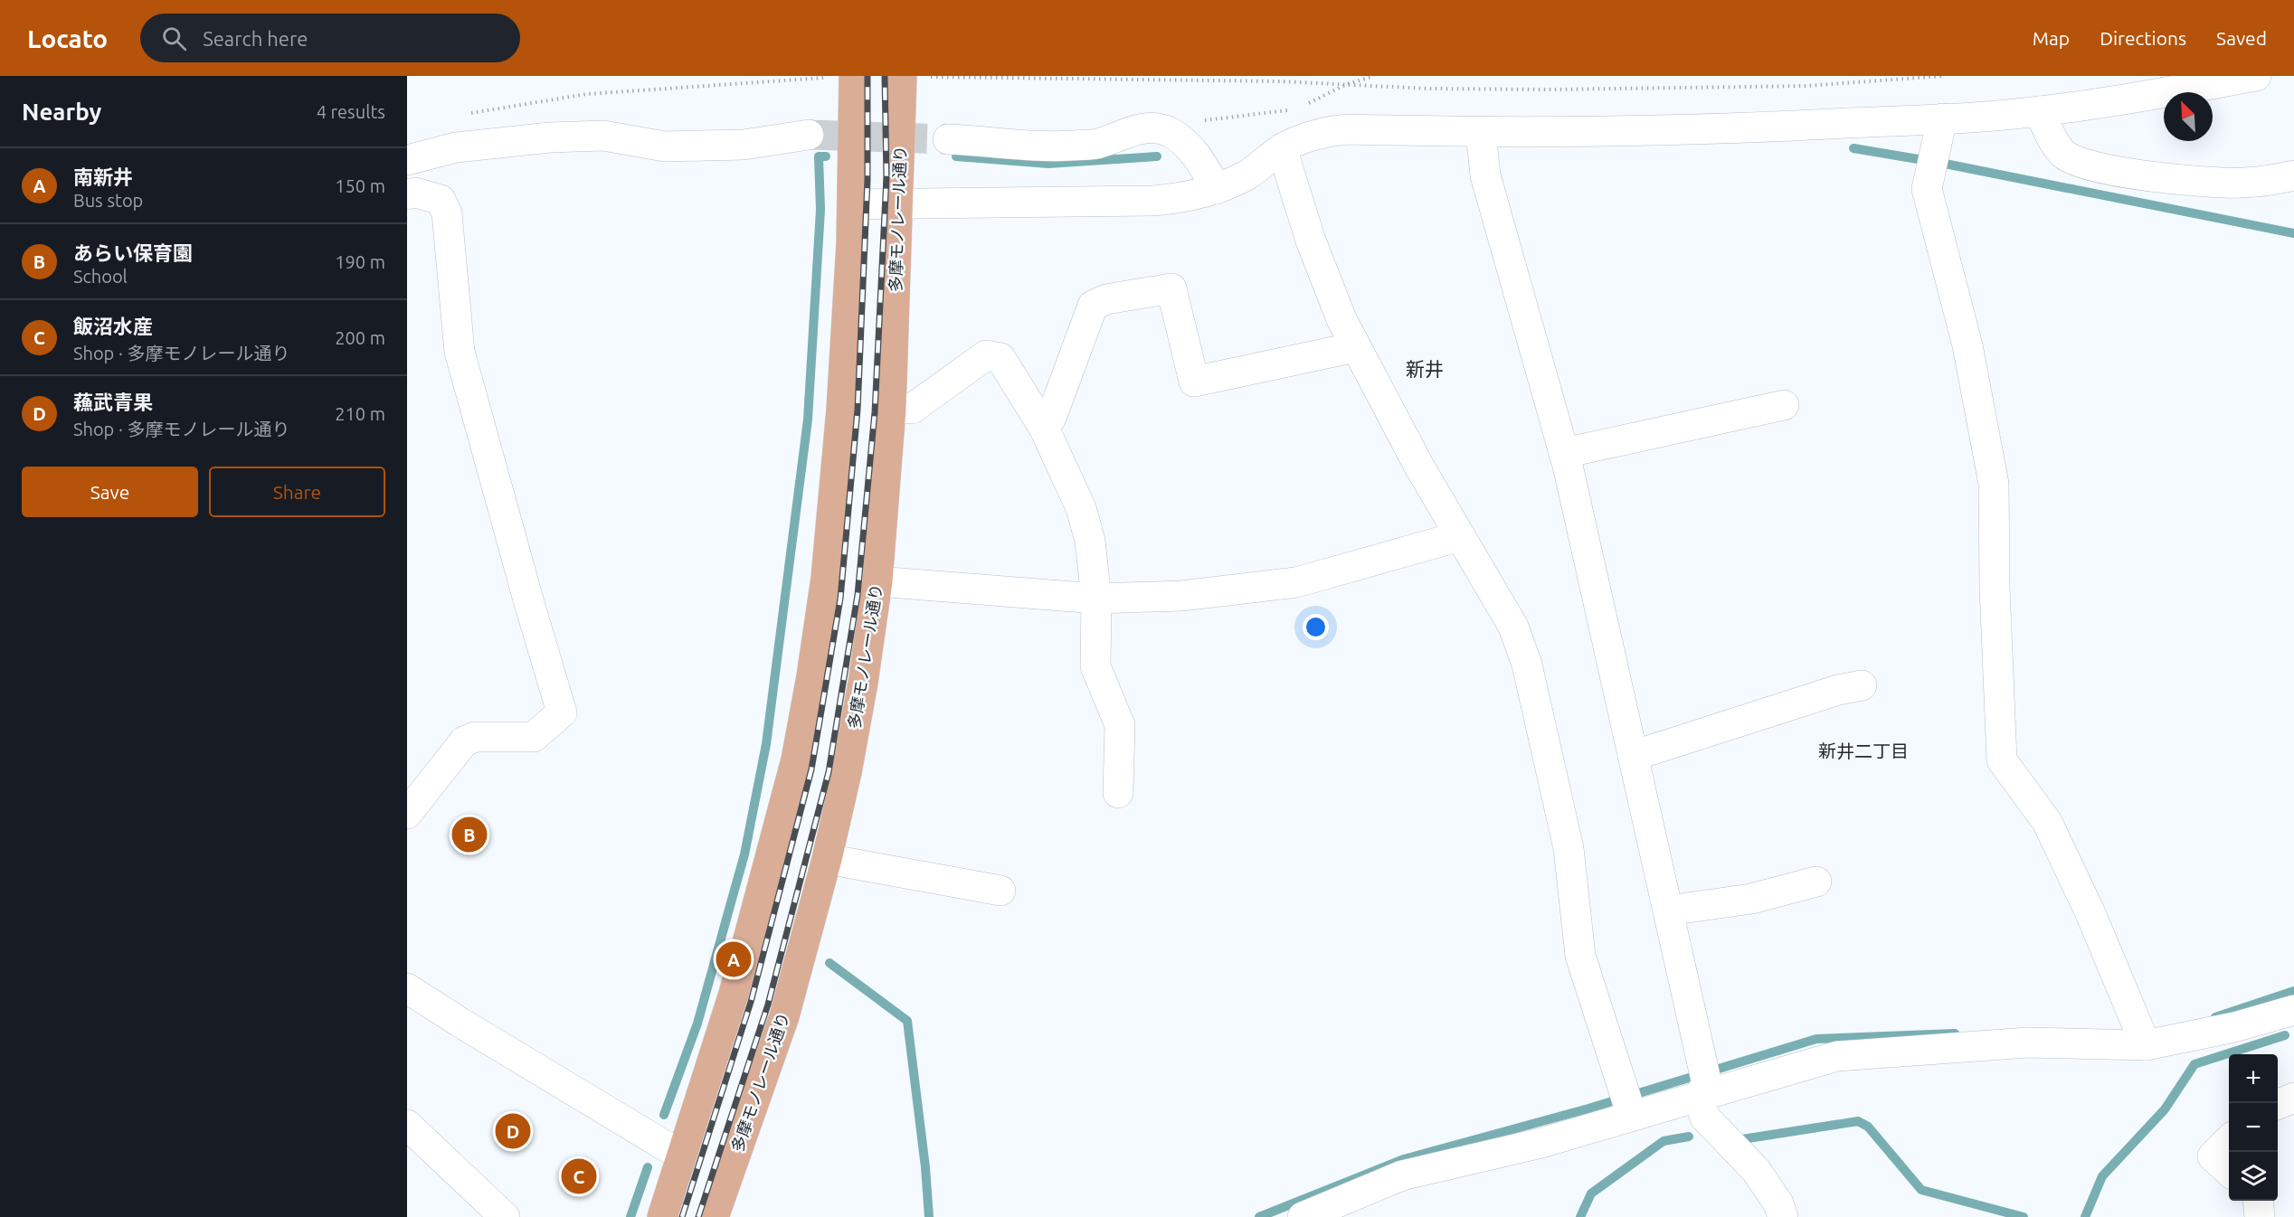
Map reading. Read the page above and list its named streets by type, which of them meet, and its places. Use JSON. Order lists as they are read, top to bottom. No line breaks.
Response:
{"streets":{"main road":["多摩モノレール通り"]},"districts":["新井","新井二丁目"],"north":"top left","page":{"header":"Locato","search":"Search here","nav":["Map","Directions","Saved"],"heading":["Nearby","4 results"],"list":[{"mark":"A","name":"南新井","note":"Bus stop","value":"150 m"},{"mark":"B","name":"あらい保育園","note":"School","value":"190 m"},{"mark":"C","name":"飯沼水産","note":"Shop · 多摩モノレール通り","value":"200 m"},{"mark":"D","name":"蘓武青果","note":"Shop · 多摩モノレール通り","value":"210 m"}],"buttons":["Save","Share"],"pins":["B","A","D","C"],"map_buttons":["+","−"]}}
